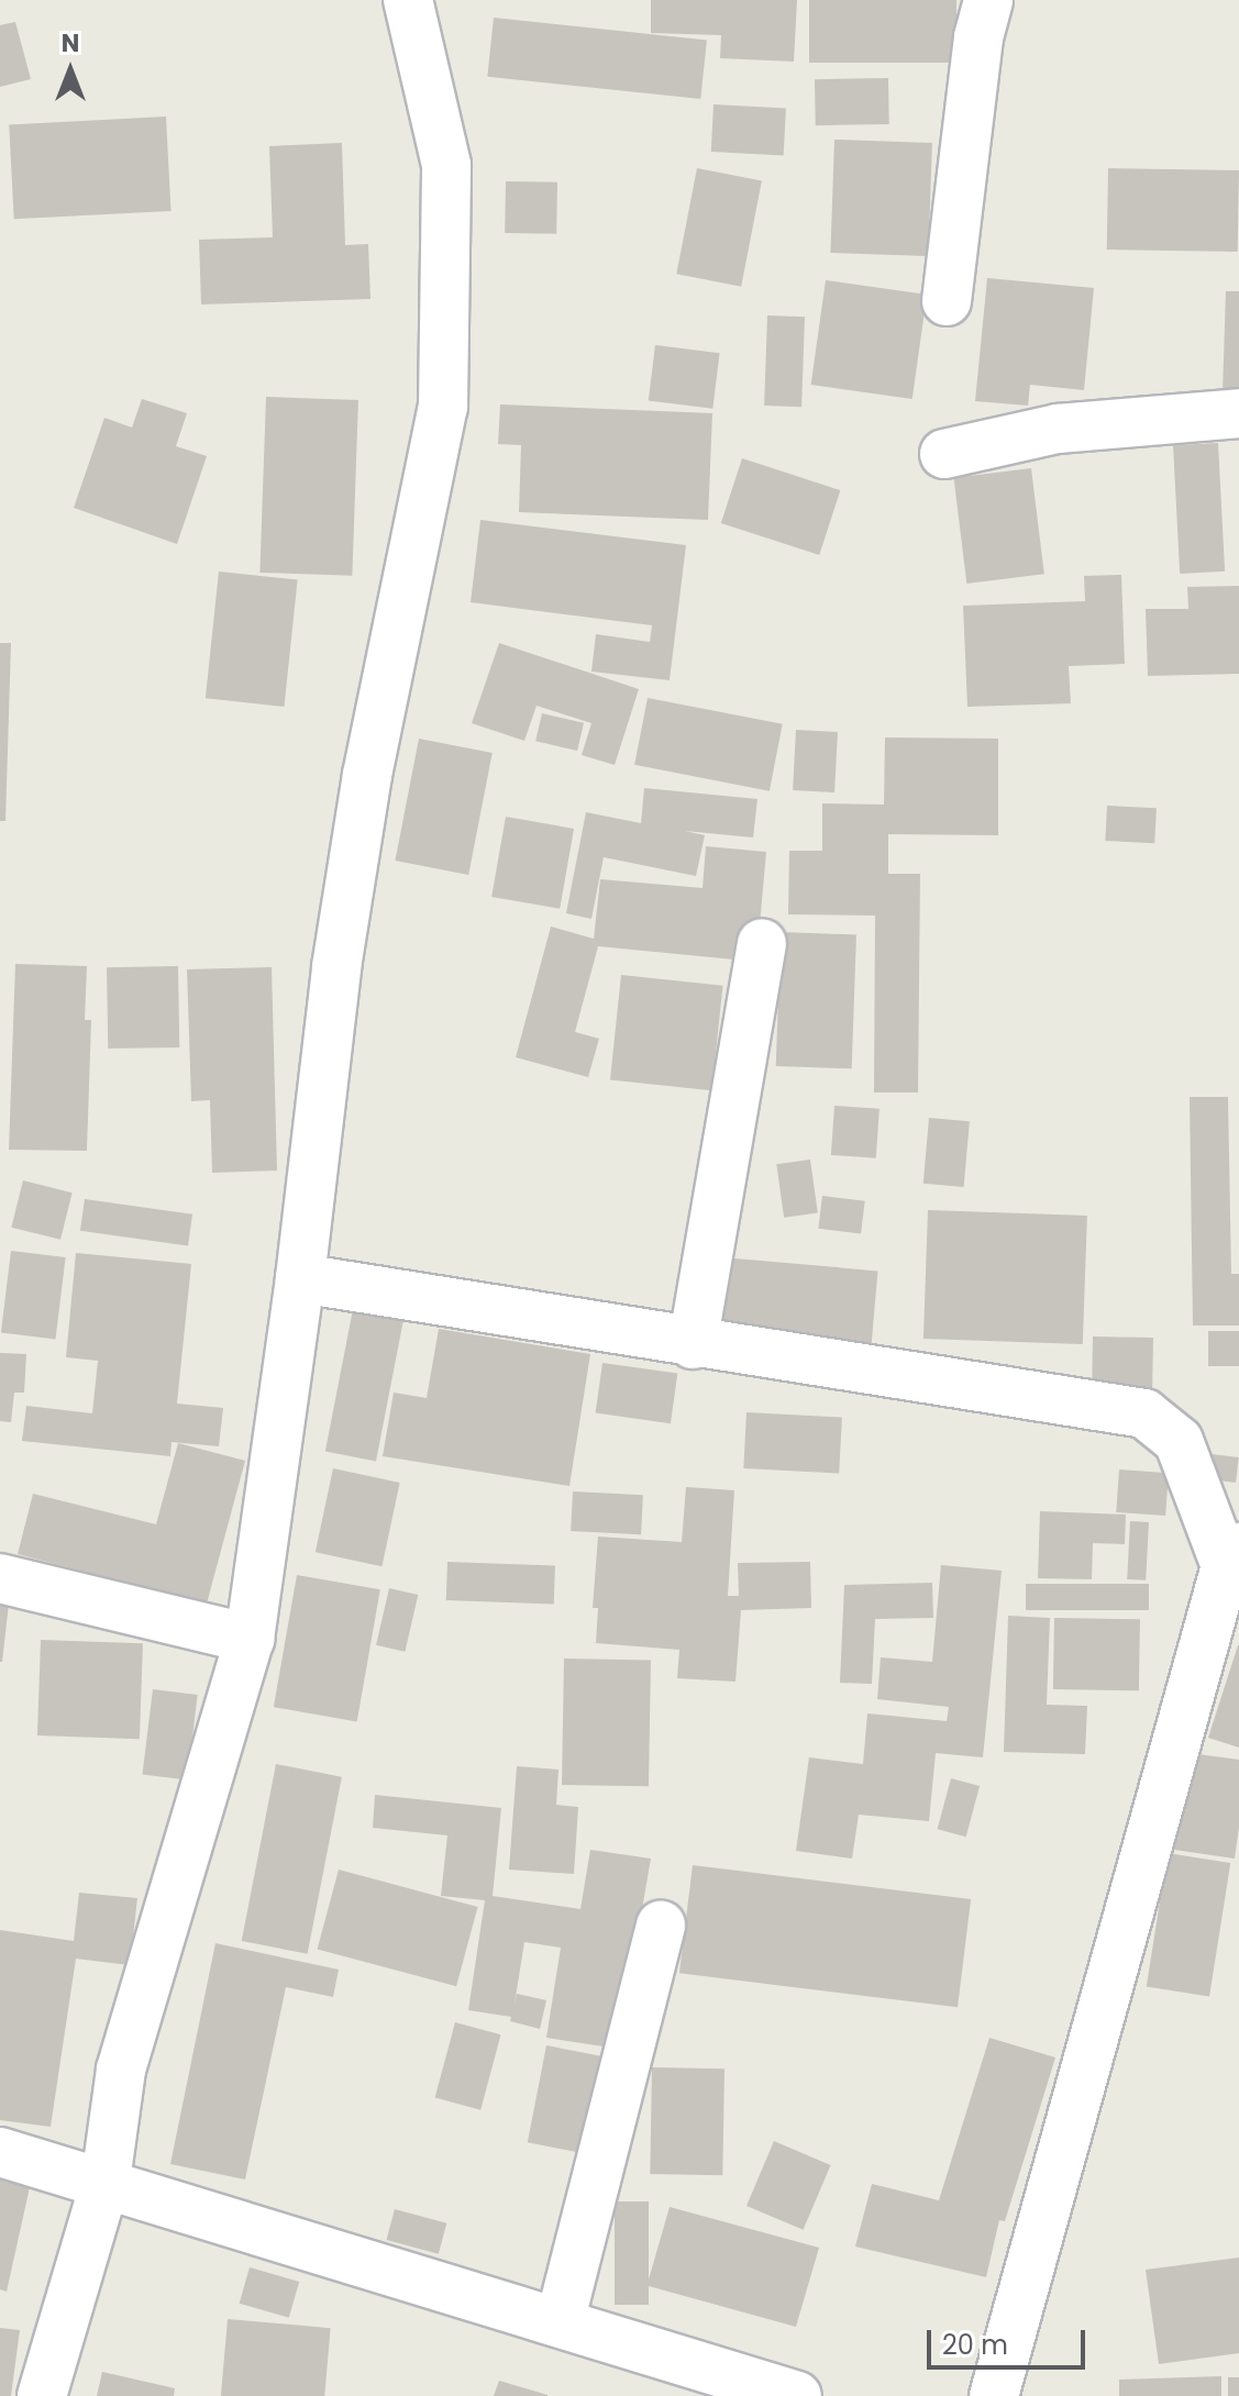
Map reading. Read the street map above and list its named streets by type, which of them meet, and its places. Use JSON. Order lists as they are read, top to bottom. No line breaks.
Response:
{"scale_bar":"20 m","north":"top"}
